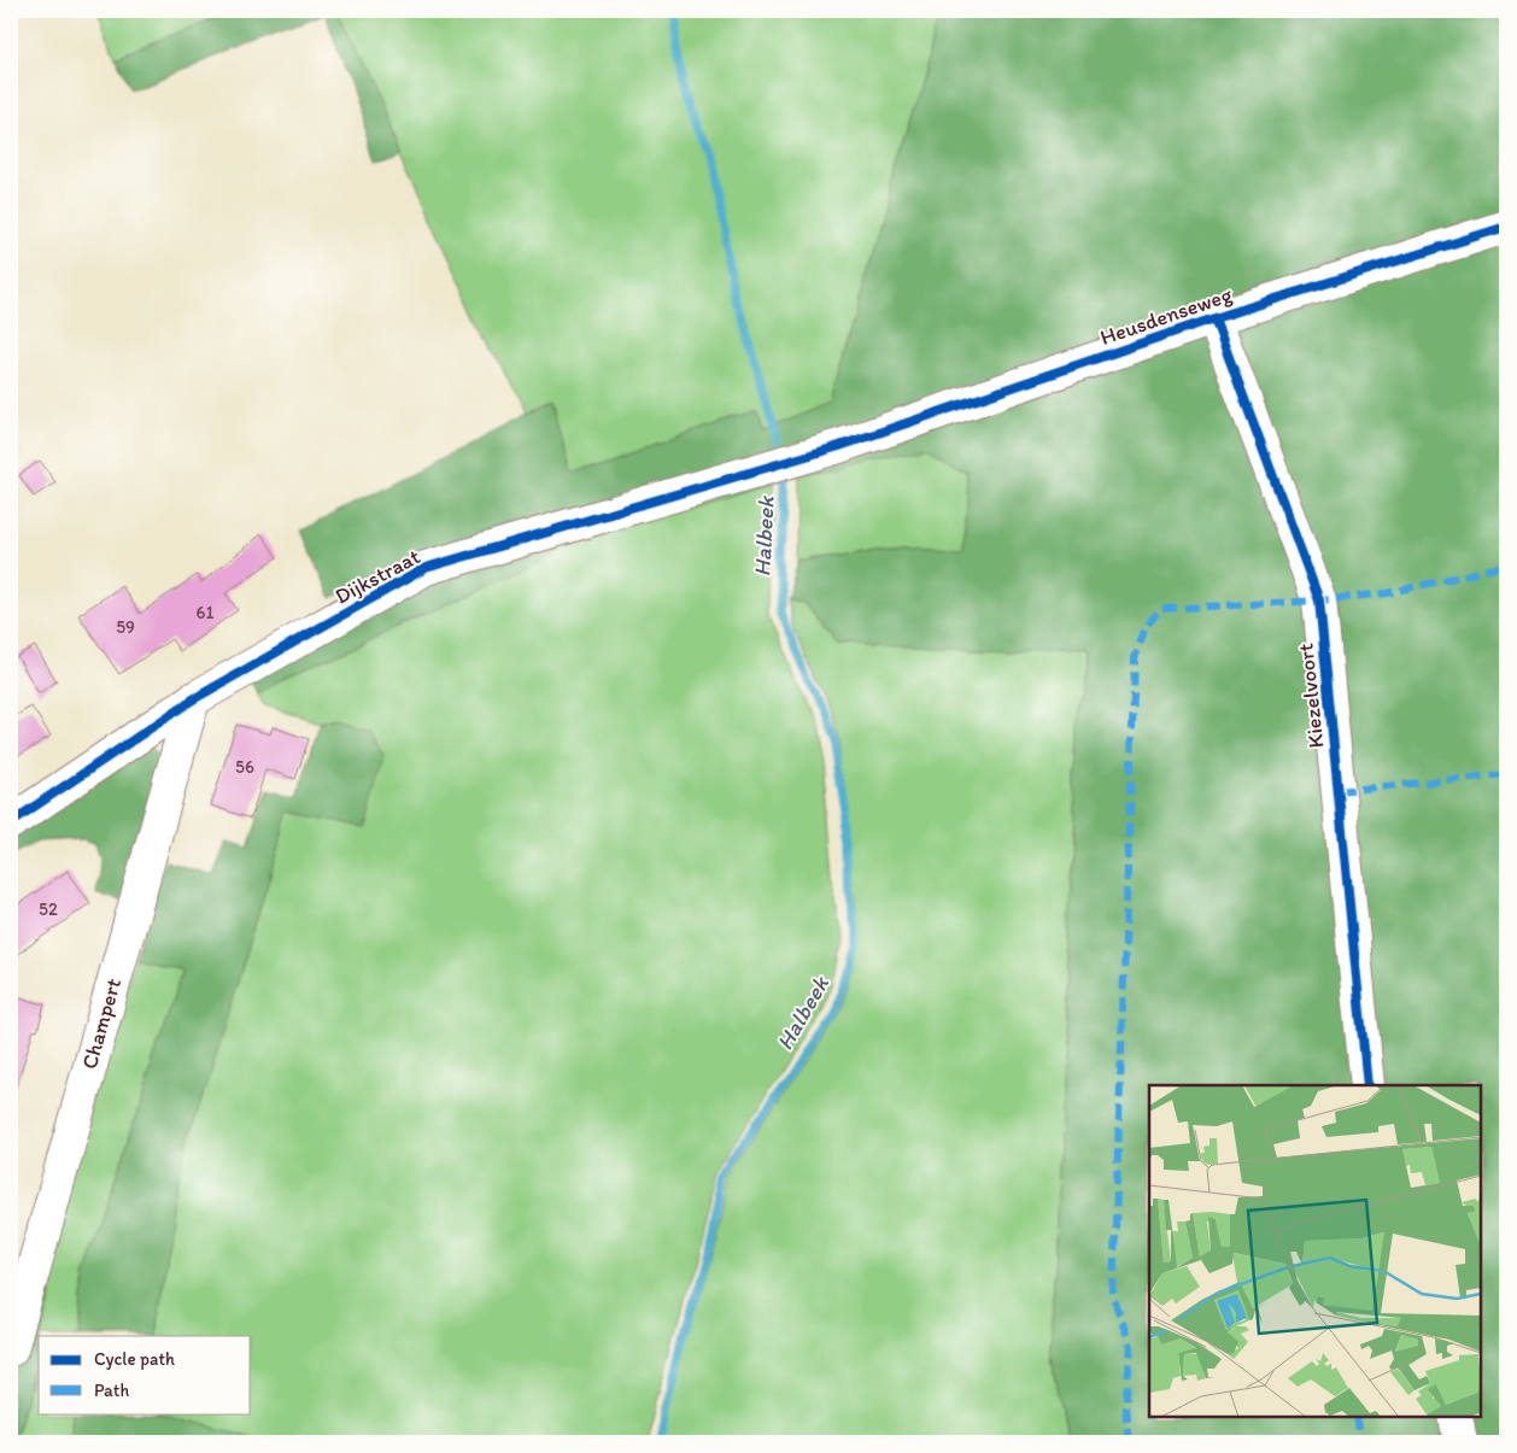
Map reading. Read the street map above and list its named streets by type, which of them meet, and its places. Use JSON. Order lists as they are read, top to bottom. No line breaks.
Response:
{"streets":{"street":["Heusdenseweg","Dijkstraat","Kiezelvoort","Champert"]},"crossings":[["Heusdenseweg","Dijkstraat"],["Heusdenseweg","Kiezelvoort"],["Dijkstraat","Champert"]],"water":["Halbeek"],"house_numbers":["61","59","56","52"],"legend":["Cycle path","Path"]}
